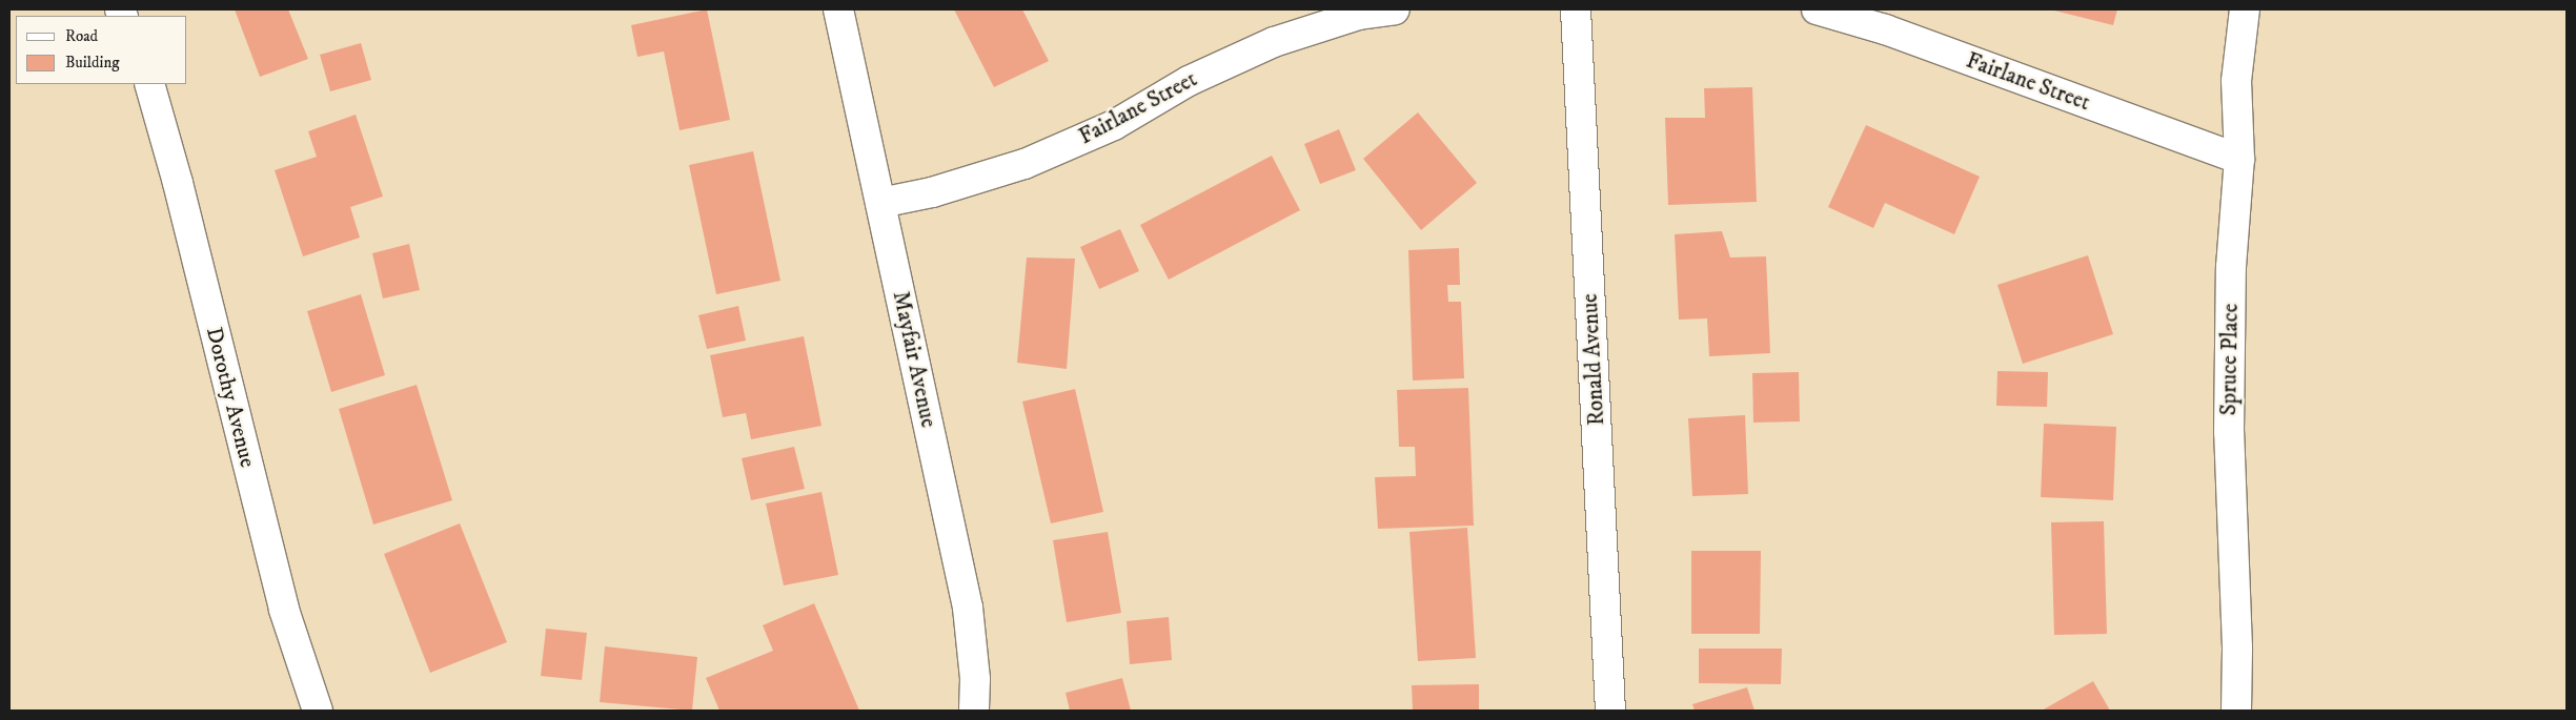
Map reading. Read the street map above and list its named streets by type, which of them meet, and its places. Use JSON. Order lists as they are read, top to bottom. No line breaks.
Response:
{"streets":{"street":["Fairlane Street","Mayfair Avenue","Ronald Avenue","Spruce Place","Dorothy Avenue"]},"crossings":[["Fairlane Street","Mayfair Avenue"],["Fairlane Street","Spruce Place"]],"legend":["Road","Building"]}
